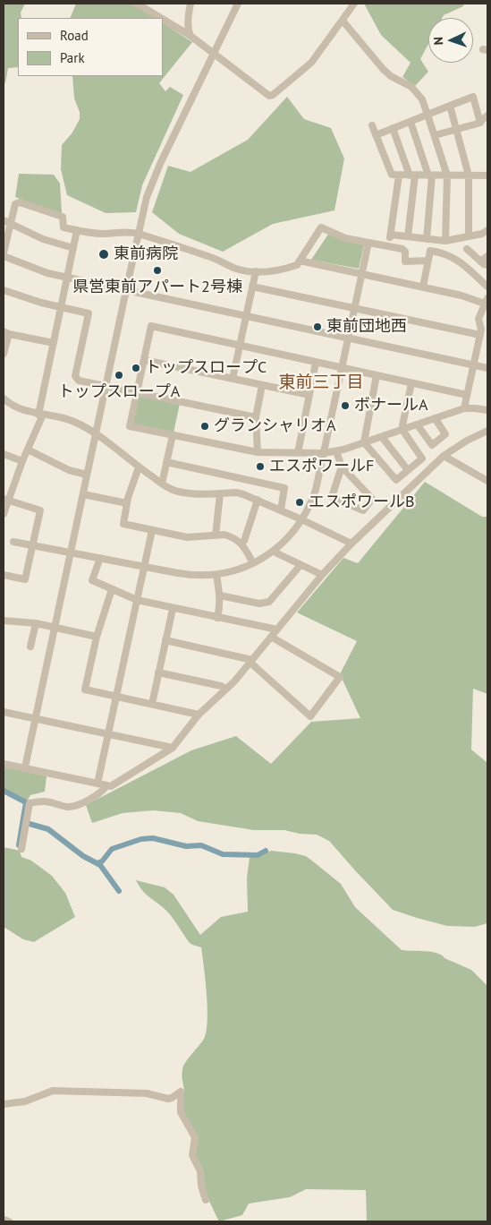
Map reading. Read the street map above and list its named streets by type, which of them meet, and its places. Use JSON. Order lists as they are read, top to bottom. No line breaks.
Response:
{"districts":["東前三丁目"],"places":["東前病院","県営東前アパート2号棟","東前団地西","トップスロープC","トップスロープA","ボナールA","グランシャリオA","エスポワールF","エスポワールB"],"legend":["Road","Park"],"north":"left"}
